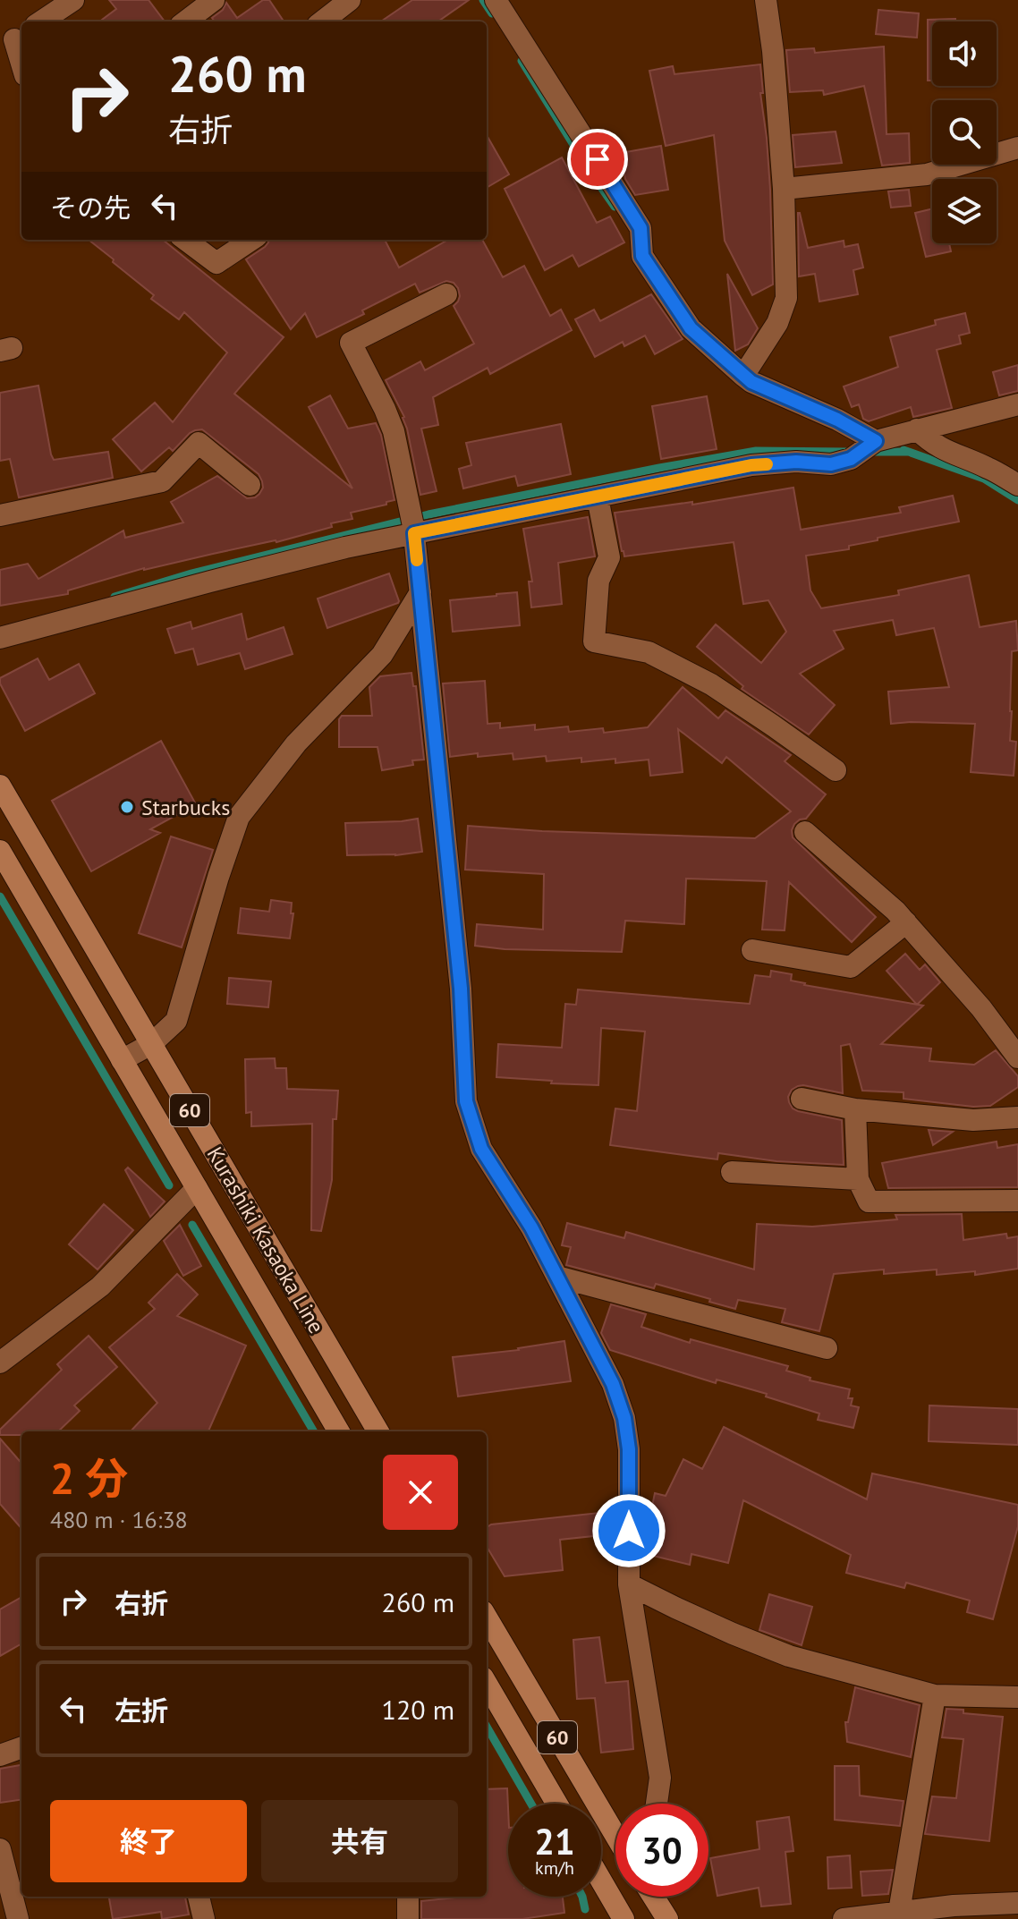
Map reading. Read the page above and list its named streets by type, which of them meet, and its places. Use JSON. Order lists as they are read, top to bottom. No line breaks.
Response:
{"streets":{"main road":["60","Kurashiki Kasaoka Line"]},"places":["Starbucks"],"page":{"turn":["260 m","右折"],"then":"その先","heading":["2 分","480 m · 16:38"],"list":[{"name":"右折","value":"260 m"},{"name":"左折","value":"120 m"}],"buttons":["終了","共有"],"speed":"21 km/h","limit":"30"}}
